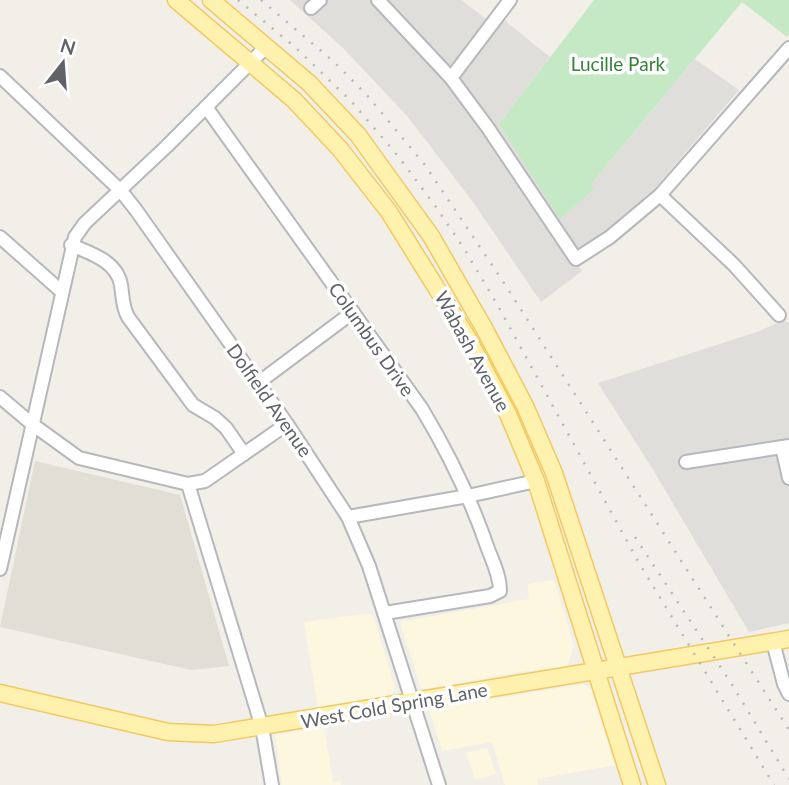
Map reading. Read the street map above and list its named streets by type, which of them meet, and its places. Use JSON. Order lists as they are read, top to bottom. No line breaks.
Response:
{"streets":{"main road":["Wabash Avenue","West Cold Spring Lane"],"street":["Columbus Drive","Dolfield Avenue"]},"crossings":[["Columbus Drive","Dolfield Avenue"],["Wabash Avenue","West Cold Spring Lane"],["Dolfield Avenue","West Cold Spring Lane"]],"parks":["Lucille Park"],"north":"top"}
